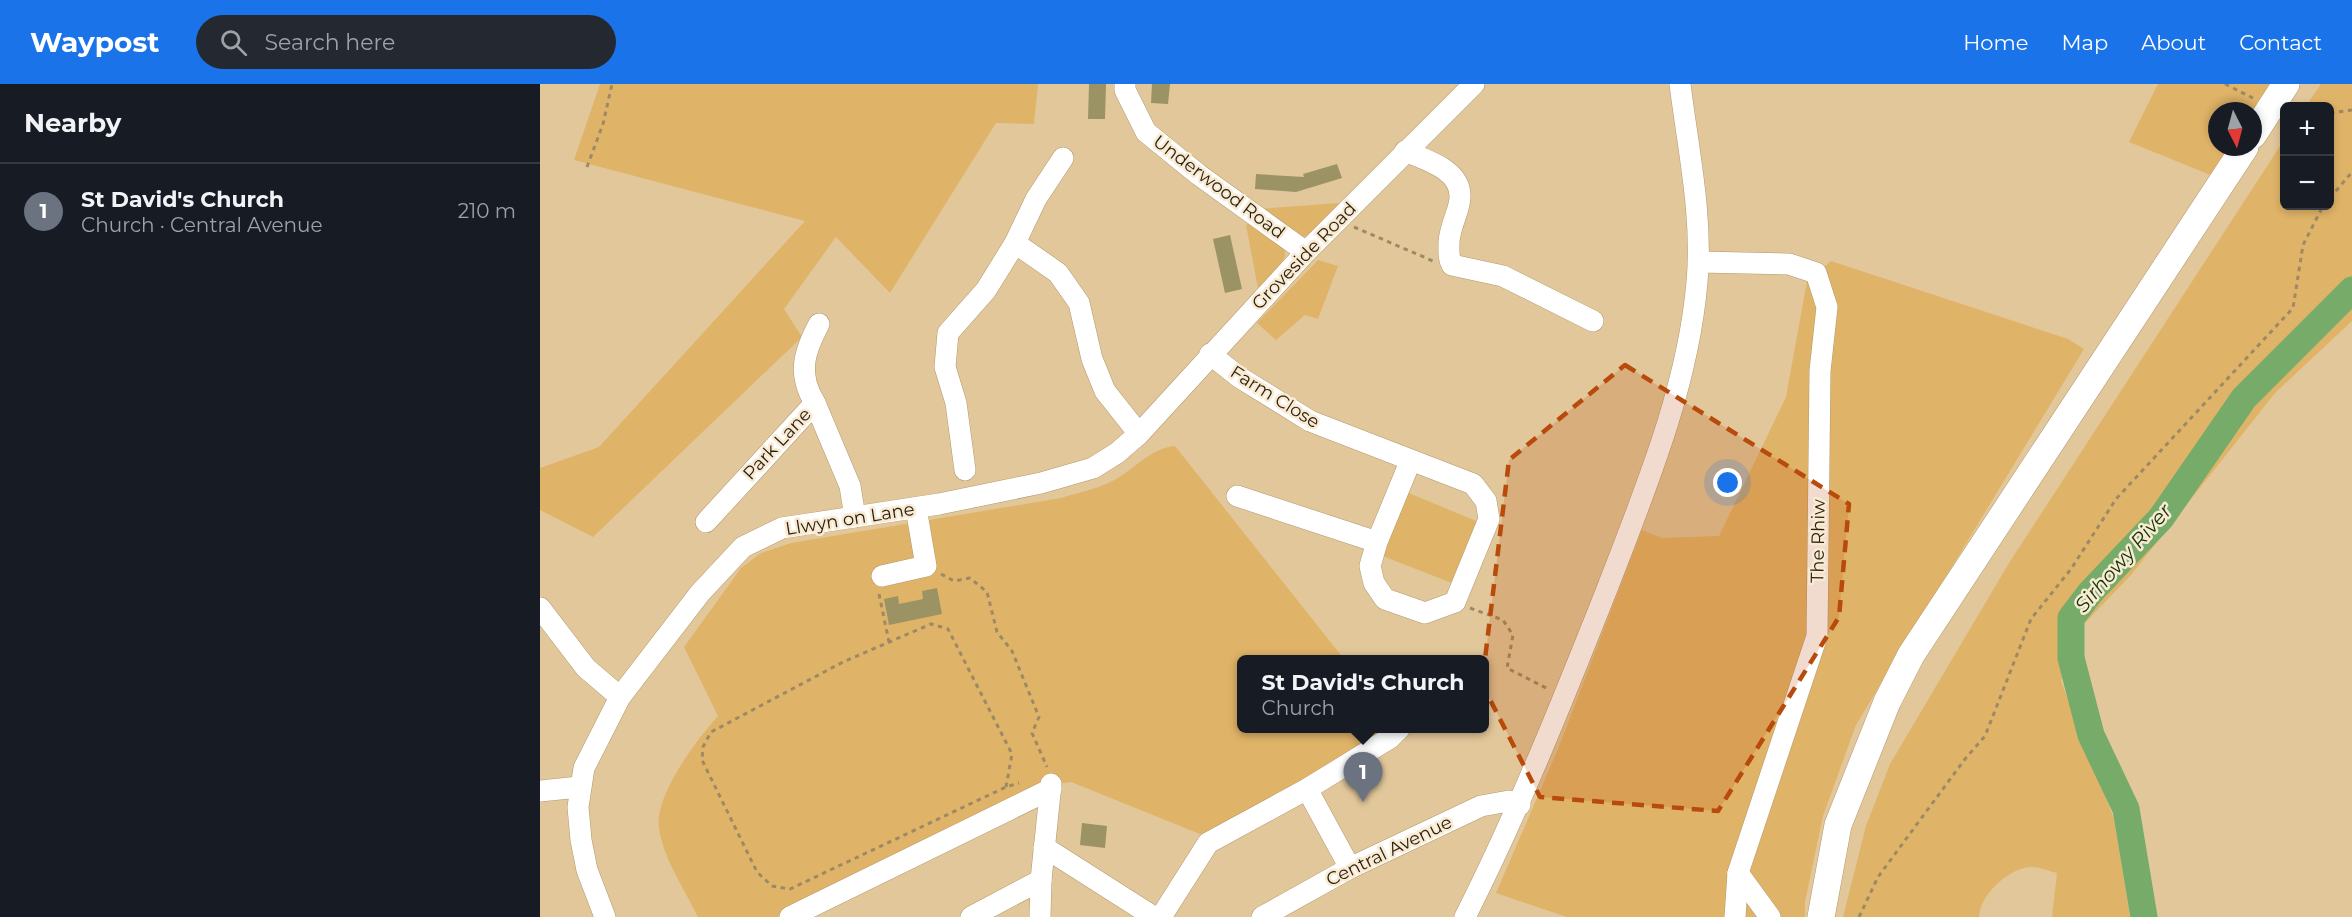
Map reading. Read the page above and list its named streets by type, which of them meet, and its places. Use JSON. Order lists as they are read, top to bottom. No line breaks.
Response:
{"streets":{"street":["Underwood Road","Groveside Road","Farm Close","Park Lane","Llwyn on Lane","The Rhiw","Central Avenue"]},"crossings":[["Underwood Road","Groveside Road"],["Groveside Road","Farm Close"],["Groveside Road","Llwyn on Lane"],["Park Lane","Llwyn on Lane"]],"water":["Sirhowy River"],"north":"bottom","page":{"header":"Waypost","search":"Search here","nav":["Home","Map","About","Contact"],"heading":"Nearby","map_buttons":["+","−"],"list":[{"mark":"1","name":"St David's Church","note":"Church · Central Avenue","value":"210 m"}],"popup":["St David's Church","Church"],"pins":"1"}}
